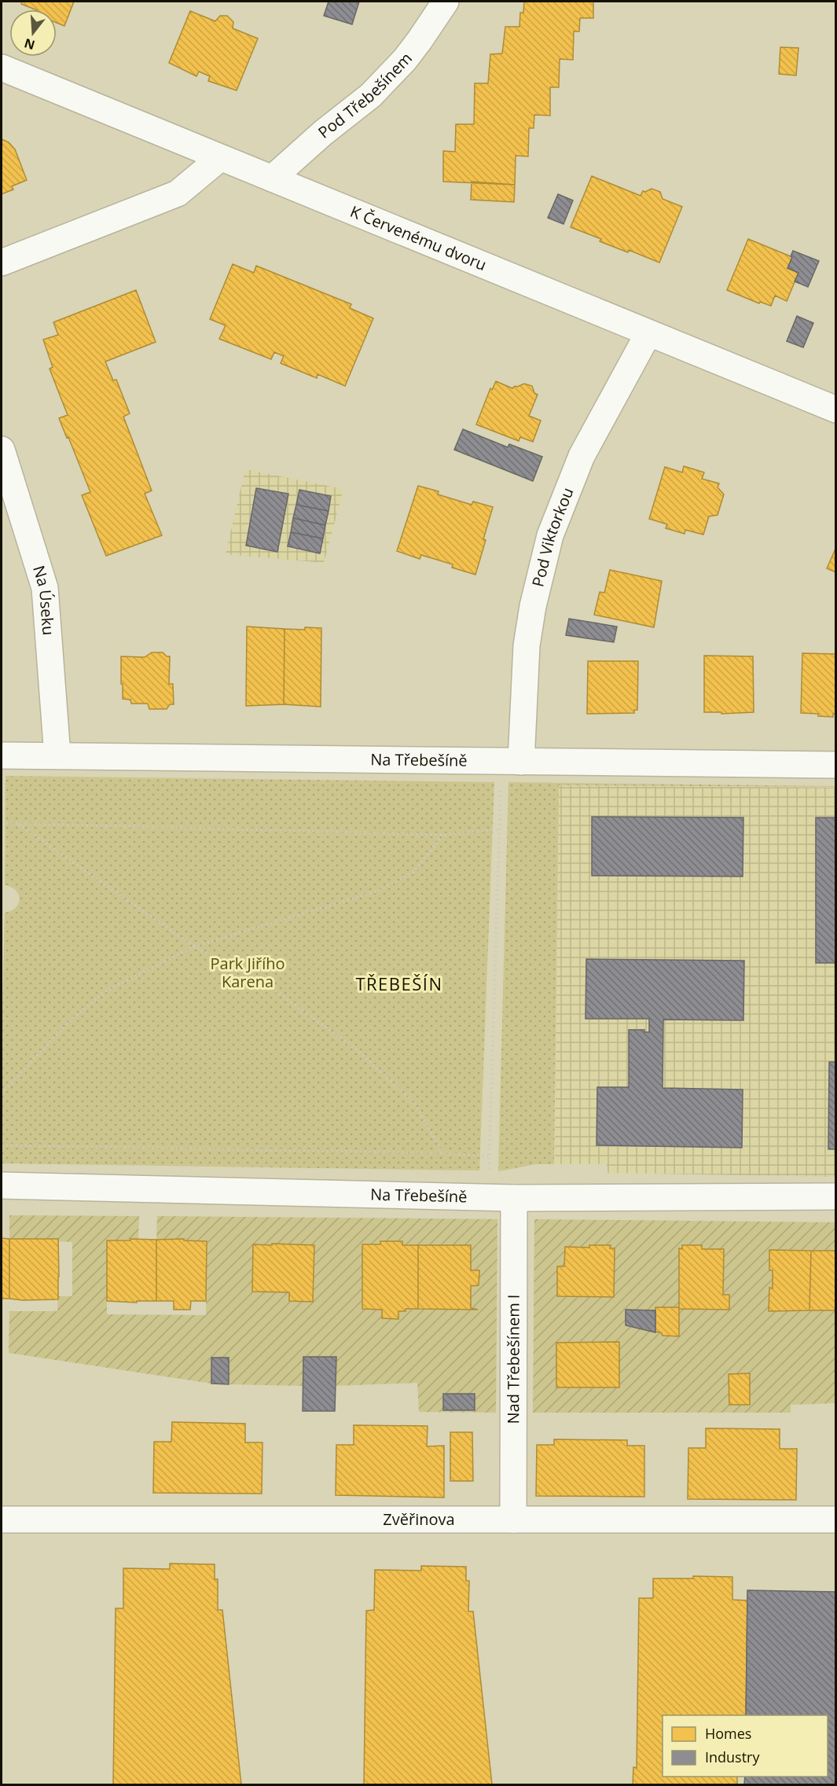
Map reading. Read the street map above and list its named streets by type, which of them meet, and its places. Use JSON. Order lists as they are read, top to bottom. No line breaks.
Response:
{"streets":{"street":["Pod Třebešínem","K Červenému dvoru","Pod Viktorkou","Na Úseku","Na Třebešíně","Nad Třebešínem I","Zvěřinova"]},"crossings":[["Pod Třebešínem","K Červenému dvoru"],["K Červenému dvoru","Pod Viktorkou"],["Pod Viktorkou","Na Třebešíně"],["Na Úseku","Na Třebešíně"],["Na Třebešíně","Nad Třebešínem I"],["Nad Třebešínem I","Zvěřinova"]],"districts":["TŘEBEŠÍN"],"parks":["Park Jiřího Karena"],"legend":["Homes","Industry"],"north":"bottom"}
